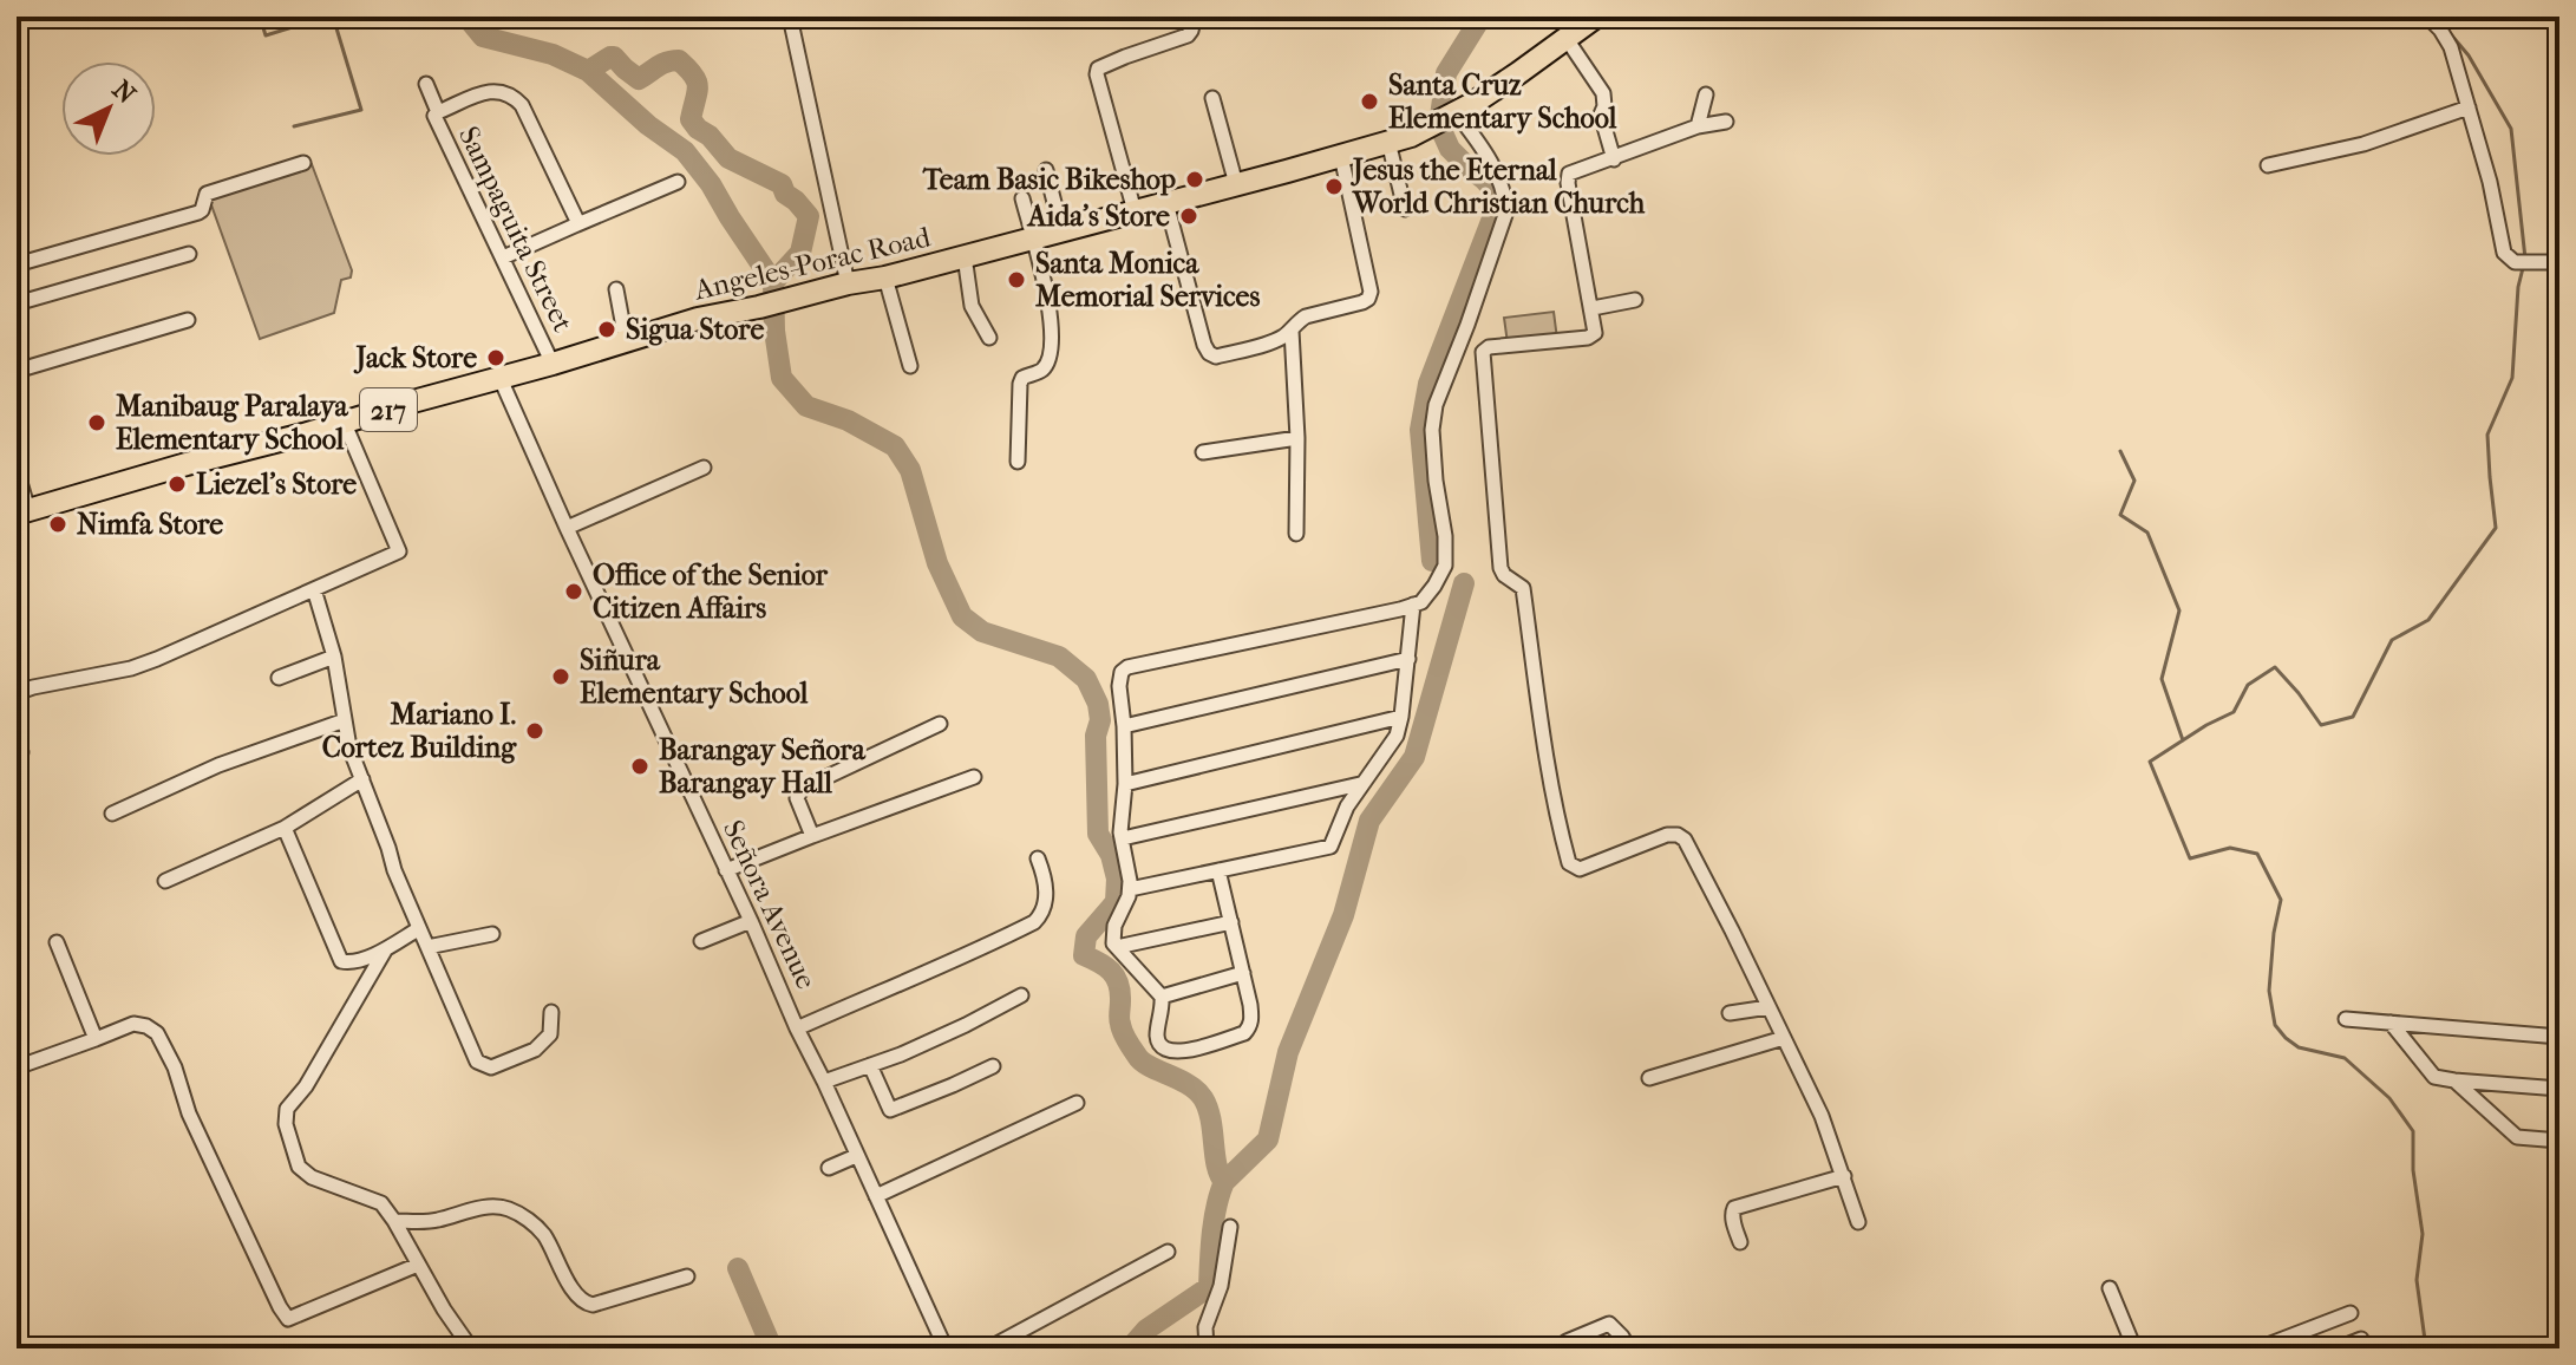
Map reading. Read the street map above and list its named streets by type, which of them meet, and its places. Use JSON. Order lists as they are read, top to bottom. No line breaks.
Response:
{"streets":{"main road":["Angeles-Porac Road","217"],"street":["Sampaguita Street","Señora Avenue"]},"crossings":[["Sampaguita Street","Angeles-Porac Road"],["Angeles-Porac Road","Señora Avenue"]],"places":["Santa Cruz Elementary School","Team Basic Bikeshop","Jesus the Eternal World Christian Church","Aida's Store","Santa Monica Memorial Services","Sigua Store","Jack Store","Manibaug Paralaya Elementary School","Liezel's Store","Nimfa Store","Office of the Senior Citizen Affairs","Siñura Elementary School","Mariano I. Cortez Building","Barangay Señora Barangay Hall"],"north":"top right"}
